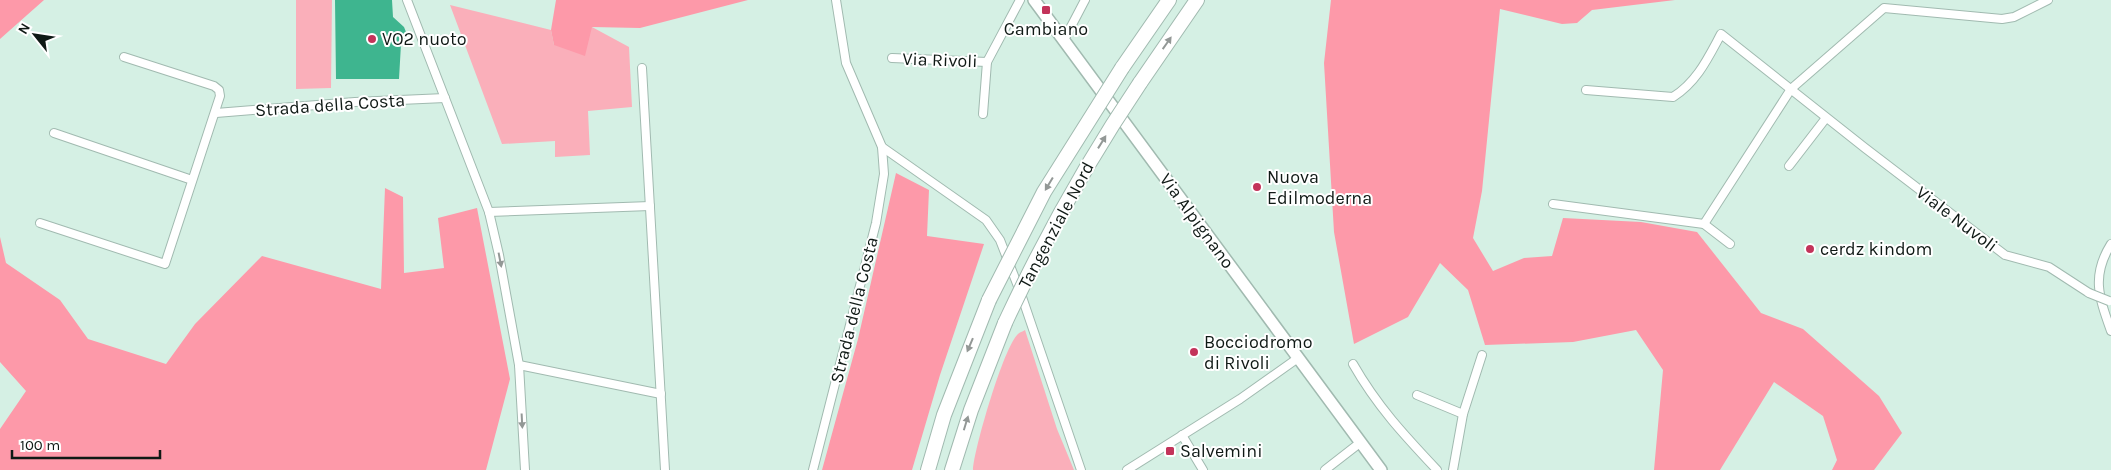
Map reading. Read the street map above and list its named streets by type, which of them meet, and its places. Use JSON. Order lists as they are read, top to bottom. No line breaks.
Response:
{"streets":{"highway":["Tangenziale Nord"],"street":["Via Rivoli","Strada della Costa","Viale Nuvoli","Via Alpignano"]},"places":{"transit":["Cambiano","Salvemini"],"other":["VO2 nuoto","Nuova Edilmoderna","cerdz kindom","Bocciodromo di Rivoli"]},"scale_bar":"100 m","north":"top left"}
